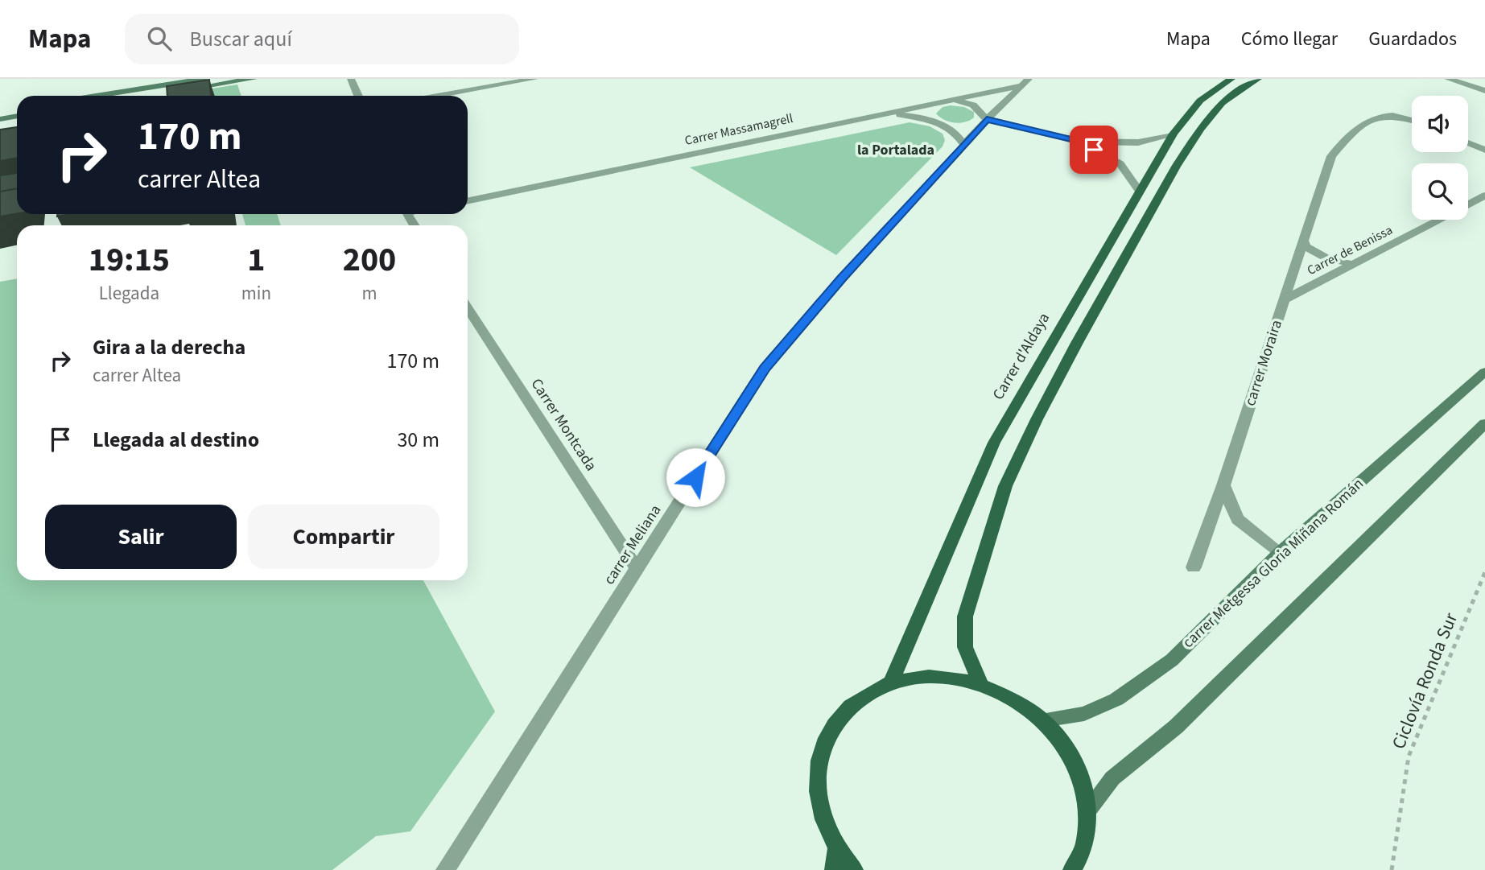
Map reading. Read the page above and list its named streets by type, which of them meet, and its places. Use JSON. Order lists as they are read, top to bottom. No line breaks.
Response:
{"streets":{"main road":["Carrer d'Aldaya","carrer Metgessa Gloria Miñana Román"],"street":["Carrer Massamagrell","Carrer de Benissa","carrer Moraira","Carrer Montcada","carrer Meliana"],"path":["Ciclovía Ronda Sur"]},"crossings":[["Carrer Massamagrell","carrer Meliana"],["Carrer de Benissa","carrer Moraira"],["Carrer Montcada","carrer Meliana"]],"districts":["la Portalada"],"page":{"header":"Mapa","search":"Buscar aquí","nav":["Mapa","Cómo llegar","Guardados"],"turn":["170 m","carrer Altea"],"eta":["19:15","Llegada","1","min","200","m"],"list":[{"name":"Gira a la derecha","note":"carrer Altea","value":"170 m"},{"name":"Llegada al destino","value":"30 m"}],"buttons":["Salir","Compartir"]}}
